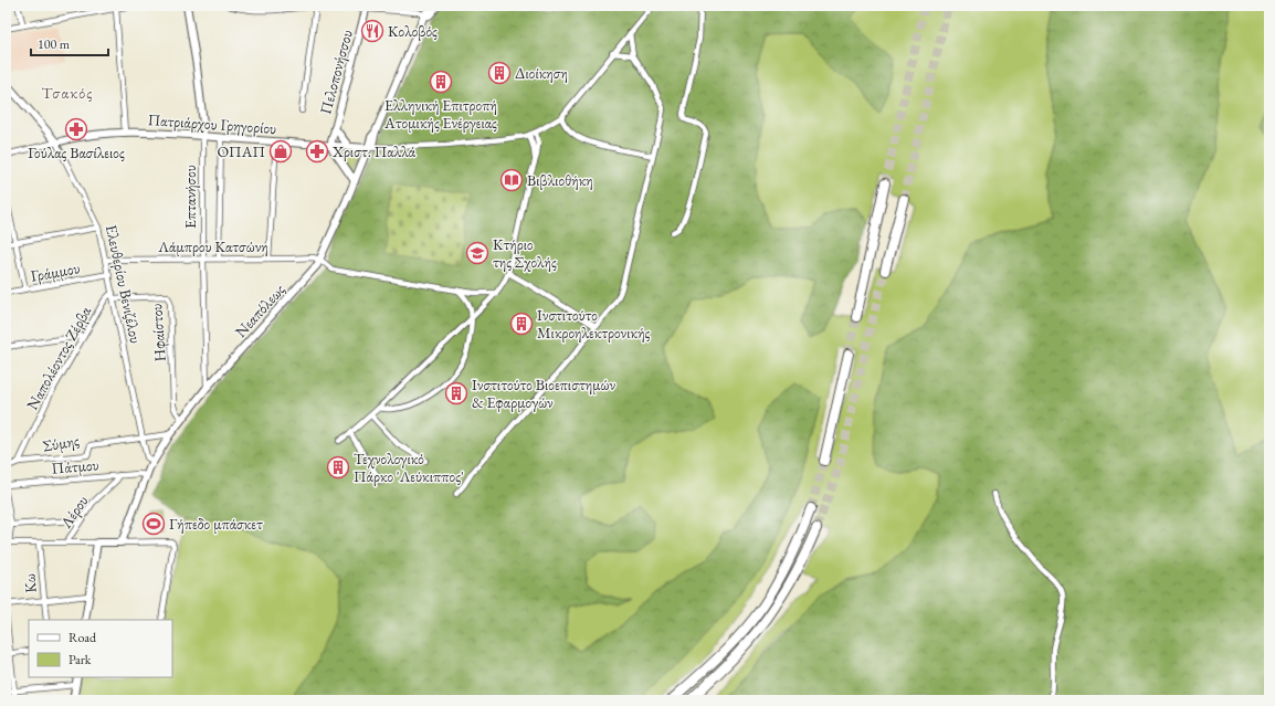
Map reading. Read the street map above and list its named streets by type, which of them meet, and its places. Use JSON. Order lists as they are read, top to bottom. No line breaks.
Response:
{"streets":{"street":["Πελοπονήσσου","Πατριάρχου Γρηγορίου","Επτανήσου","Λάμπρου Κατσώνη","Γράμμου","Ελευθερίου Βενιζέλου","Νεαπόλεως","Ηφαίστου","Ναπολέοντος Ζέρβα","Σύμης","Πάτμου","Λέρου","Κω"]},"crossings":[["Πελοπονήσσου","Πατριάρχου Γρηγορίου"],["Πατριάρχου Γρηγορίου","Επτανήσου"],["Πατριάρχου Γρηγορίου","Ελευθερίου Βενιζέλου"],["Πατριάρχου Γρηγορίου","Νεαπόλεως"],["Επτανήσου","Λάμπρου Κατσώνη"],["Επτανήσου","Νεαπόλεως"],["Λάμπρου Κατσώνη","Ελευθερίου Βενιζέλου"],["Λάμπρου Κατσώνη","Νεαπόλεως"],["Γράμμου","Ελευθερίου Βενιζέλου"],["Ελευθερίου Βενιζέλου","Νεαπόλεως"],["Ελευθερίου Βενιζέλου","Ηφαίστου"],["Ελευθερίου Βενιζέλου","Ναπολέοντος Ζέρβα"],["Ελευθερίου Βενιζέλου","Σύμης"],["Νεαπόλεως","Ηφαίστου"],["Νεαπόλεως","Σύμης"],["Νεαπόλεως","Πάτμου"],["Ηφαίστου","Ναπολέοντος Ζέρβα"],["Ναπολέοντος Ζέρβα","Σύμης"],["Πάτμου","Λέρου"]],"districts":["Τσακός"],"places":{"restaurant":["Κολοβός"],"building":["Διοίκηση","Ελληνική Επιτροπή Ατομικής Ενέργειας","Ινστιτούτο Μικροηλεκτρονικής","Ινστιτούτο Βιοεπιστημών & Εφαρμογών","Τεχνολογικό Πάρκο 'Λεύκιππος'"],"pharmacy":["Γούλας Βασίλειος","Χριστ. Παλλά"],"shop":["ΟΠΑΠ"],"library":["Βιβλιοθήκη"],"school or university":["Κτήριο της Σχολής"],"sports":["Γήπεδο μπάσκετ"]},"legend":["Road","Park"],"scale_bar":"100 m"}
